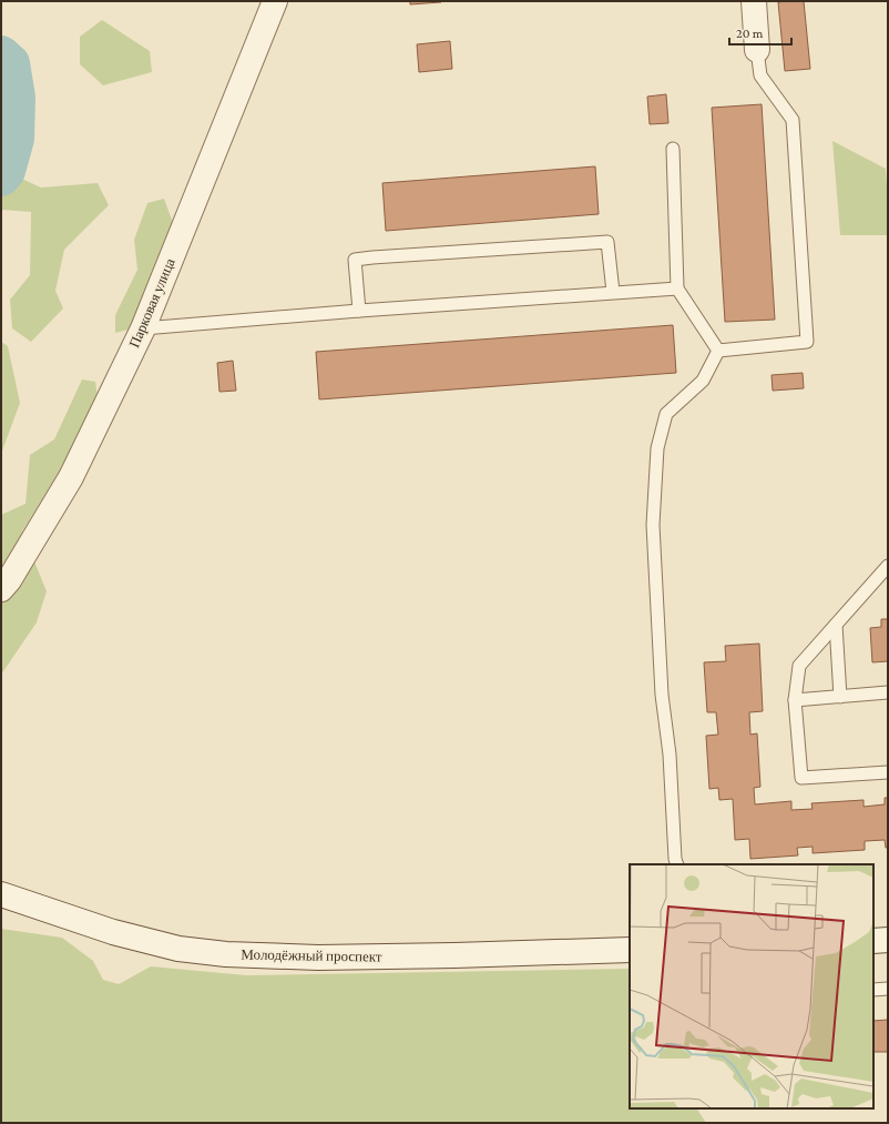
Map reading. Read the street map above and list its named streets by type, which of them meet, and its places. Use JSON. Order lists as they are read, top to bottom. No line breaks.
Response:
{"streets":{"street":["Парковая улица","Молодёжный проспект"]},"scale_bar":"20 m"}
